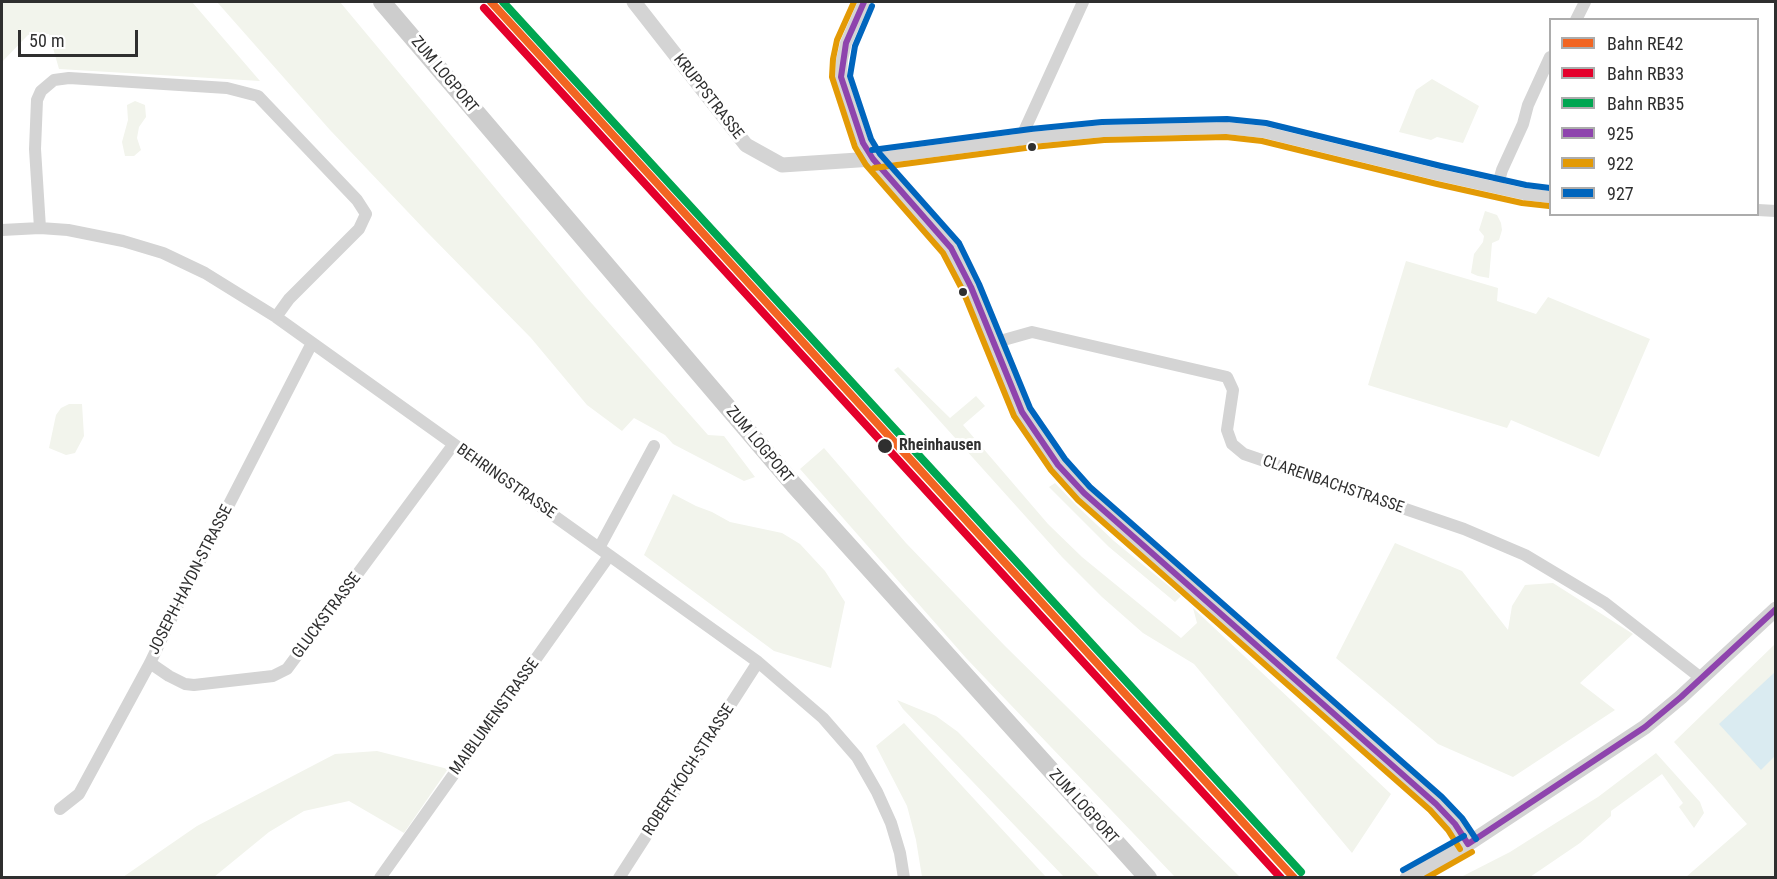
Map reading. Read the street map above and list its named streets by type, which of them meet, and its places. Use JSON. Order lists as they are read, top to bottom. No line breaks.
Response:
{"streets":{"main road":["ZUM LOGPORT"],"street":["KRUPPSTRASSE","BEHRINGSTRASSE","CLARENBACHSTRASSE","JOSEPH-HAYDN-STRASSE","GLUCKSTRASSE","MAIBLUMENSTRASSE","ROBERT-KOCH-STRASSE"]},"crossings":[["BEHRINGSTRASSE","JOSEPH-HAYDN-STRASSE"],["BEHRINGSTRASSE","GLUCKSTRASSE"],["BEHRINGSTRASSE","MAIBLUMENSTRASSE"],["BEHRINGSTRASSE","ROBERT-KOCH-STRASSE"],["JOSEPH-HAYDN-STRASSE","GLUCKSTRASSE"]],"places":["Rheinhausen"],"lines":["rail line RE42","rail line RB35","transit line 925","transit line 922","transit line 927","rail line RB33"],"legend":["Bahn RE42","Bahn RB33","Bahn RB35","925","922","927"],"scale_bar":"50 m"}
